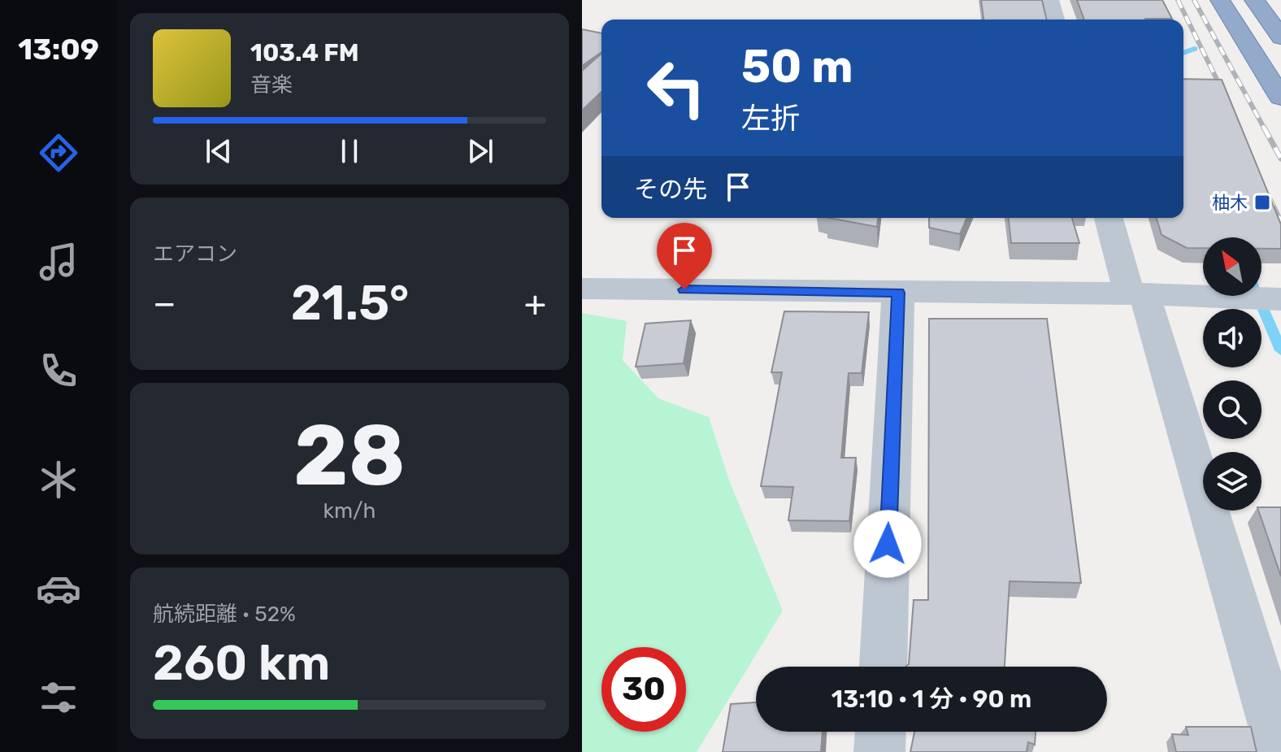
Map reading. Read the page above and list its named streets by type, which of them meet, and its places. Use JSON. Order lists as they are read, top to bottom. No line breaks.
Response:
{"places":{"transit":["柚木"]},"north":"top left","page":{"tabs":"13:09","turn":["50 m","左折"],"song":["103.4 FM","音楽"],"then":"その先","tile":["エアコン",["28","km/h"],["航続距離 · 52%","260 km"]],"heat":["−","21.5°","+"],"limit":"30","trip":"13:10 · 1 分 · 90 m"}}
